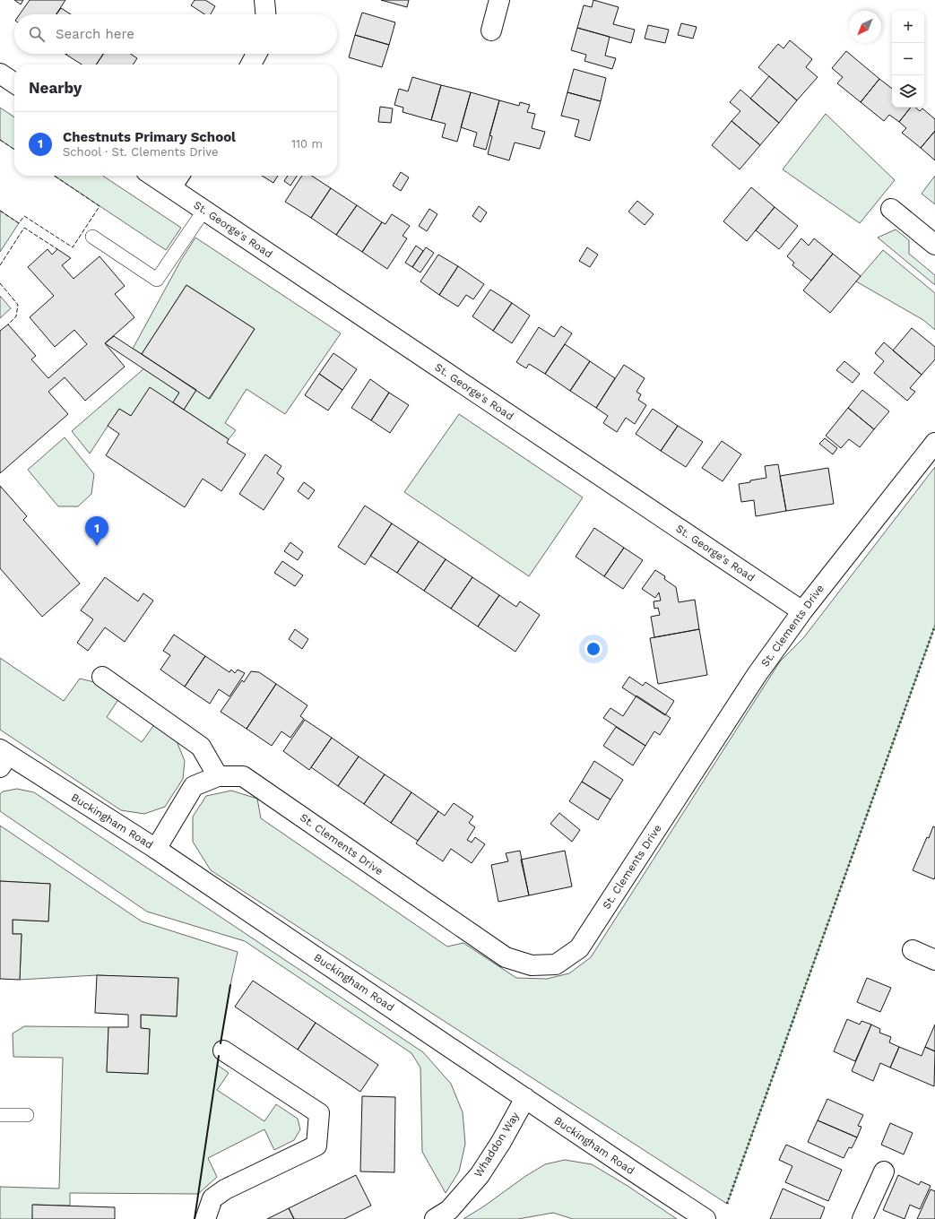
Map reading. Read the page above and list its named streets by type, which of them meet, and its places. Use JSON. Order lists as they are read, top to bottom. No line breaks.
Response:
{"streets":{"street":["St. George's Road","St. Clements Drive","Buckingham Road","Whaddon Way"]},"crossings":[["St. George's Road","St. Clements Drive"],["St. Clements Drive","Buckingham Road"],["Buckingham Road","Whaddon Way"]],"north":"bottom left","page":{"map_buttons":["+","−"],"search":"Search here","heading":"Nearby","list":[{"mark":"1","name":"Chestnuts Primary School","note":"School · St. Clements Drive","value":"110 m"}],"pins":"1"}}
